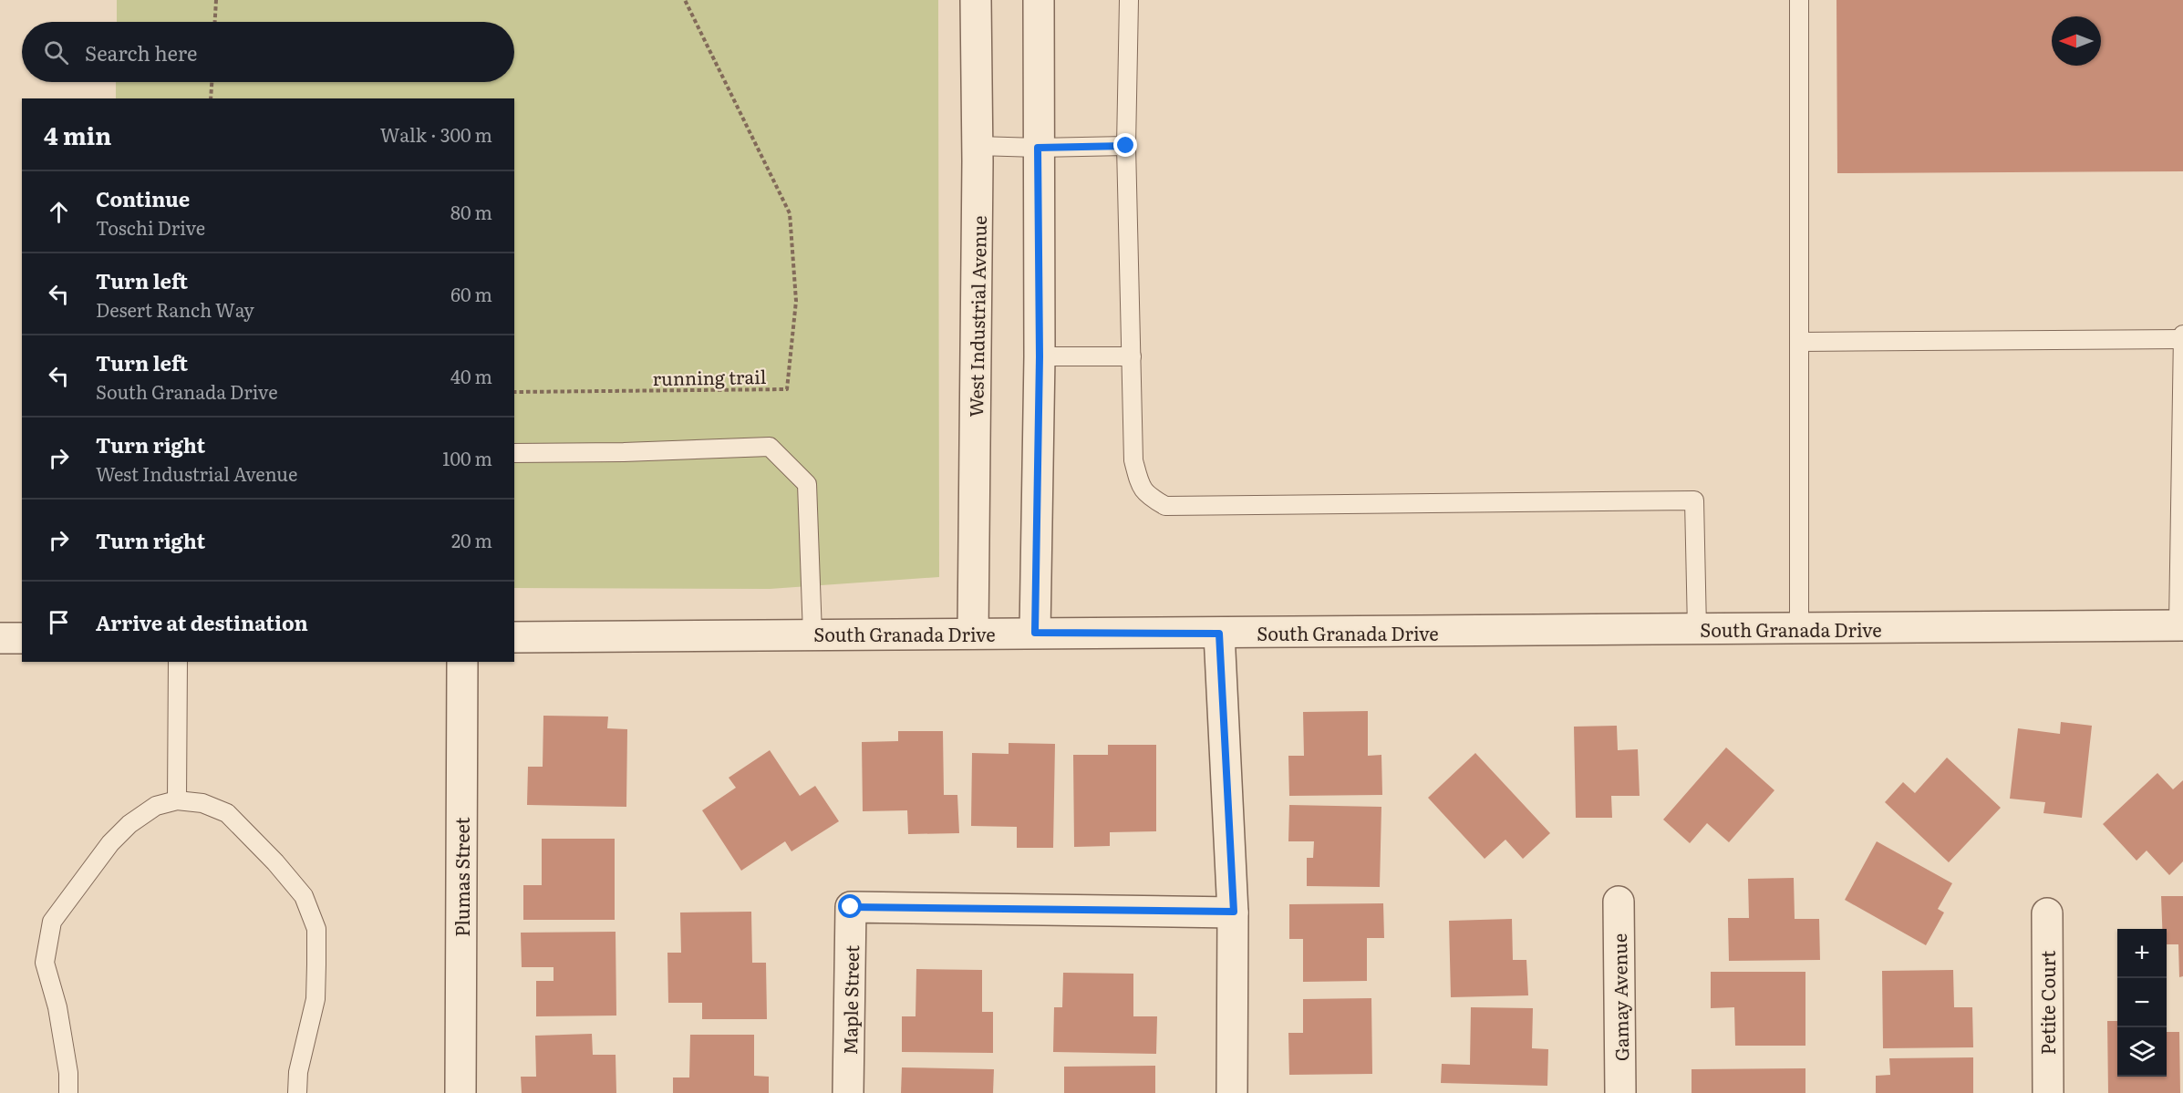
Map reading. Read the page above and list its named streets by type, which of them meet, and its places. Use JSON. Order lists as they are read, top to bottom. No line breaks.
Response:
{"streets":{"street":["West Industrial Avenue","South Granada Drive","Plumas Street","Gamay Avenue","Maple Street","Petite Court"],"path":["running trail"]},"crossings":[["West Industrial Avenue","South Granada Drive"]],"north":"left","page":{"search":"Search here","heading":["4 min","Walk · 300 m"],"list":[["Continue","Toschi Drive","80 m"],["Turn left","Desert Ranch Way","60 m"],["Turn left","South Granada Drive","40 m"],["Turn right","West Industrial Avenue","100 m"],["Turn right","20 m"],"Arrive at destination"],"map_buttons":["+","−"]}}
